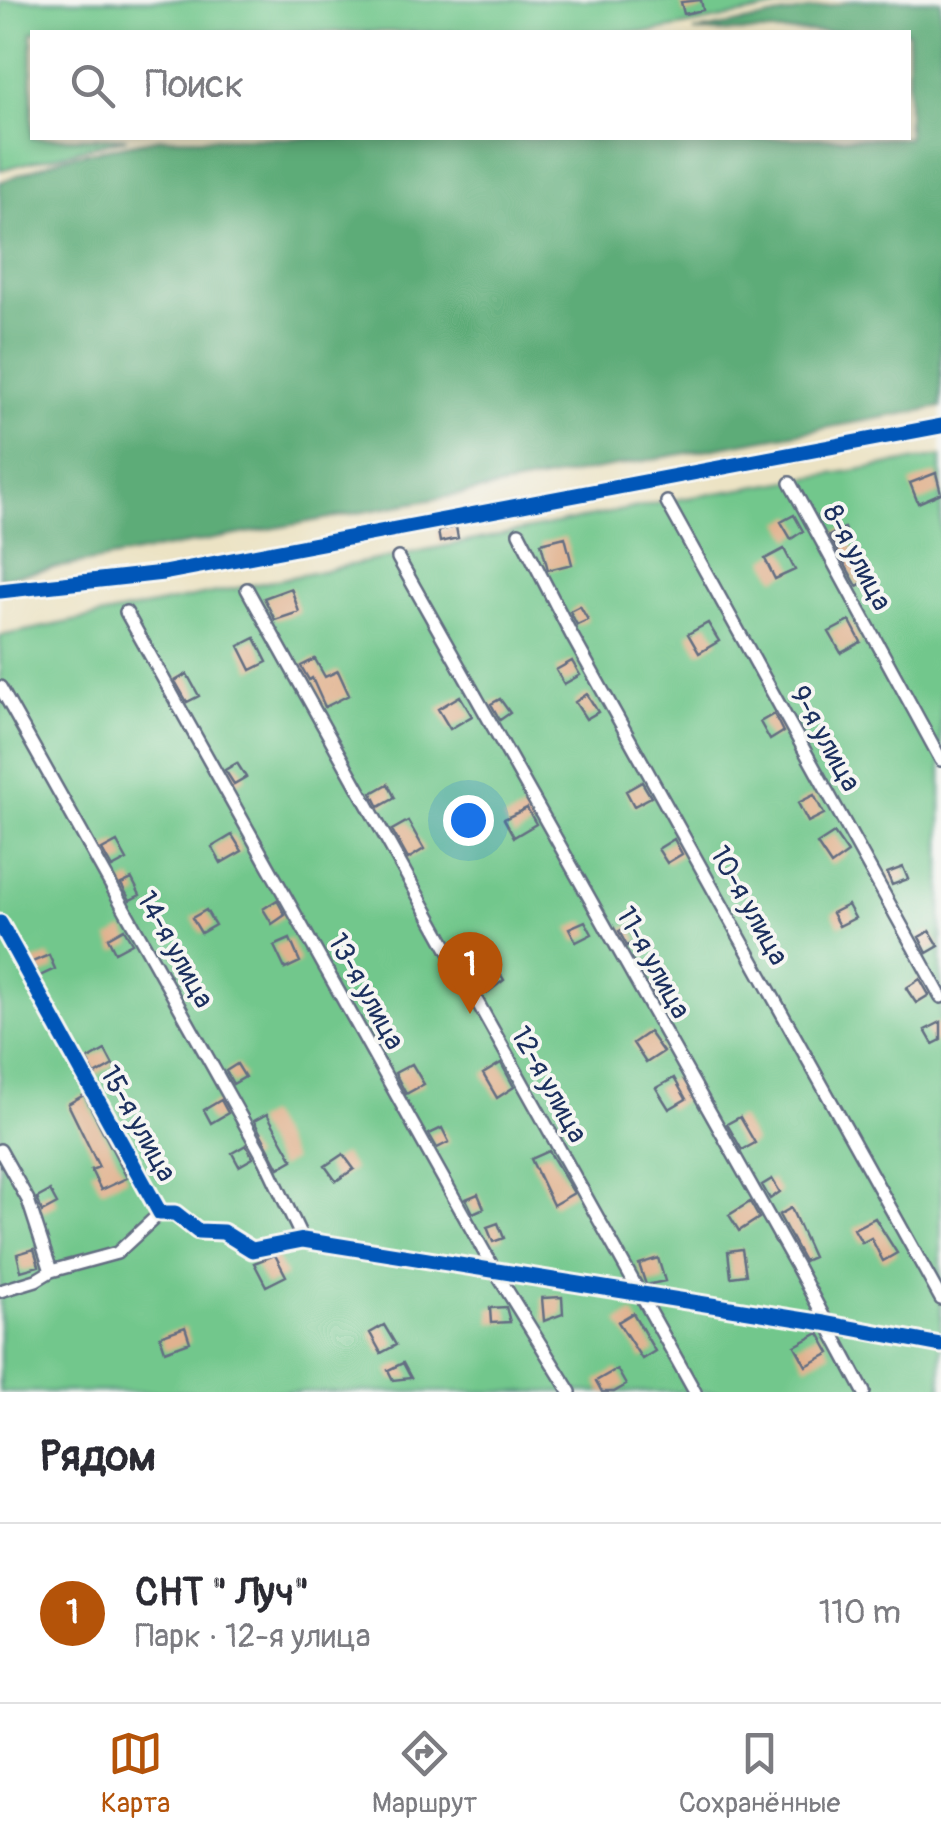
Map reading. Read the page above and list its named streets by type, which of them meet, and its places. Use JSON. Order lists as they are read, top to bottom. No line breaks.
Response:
{"streets":{"street":["8-я улица","9-я улица","10-я улица","14-я улица","11-я улица","13-я улица","12-я улица","15-я улица"]},"crossings":[["14-я улица","15-я улица"]],"page":{"search":"Поиск","pins":"1","heading":"Рядом","list":[{"mark":"1","name":"СНТ \" Луч\"","note":"Парк · 12-я улица","value":"110 m"}],"nav":["Карта","Маршрут","Сохранённые"]}}
